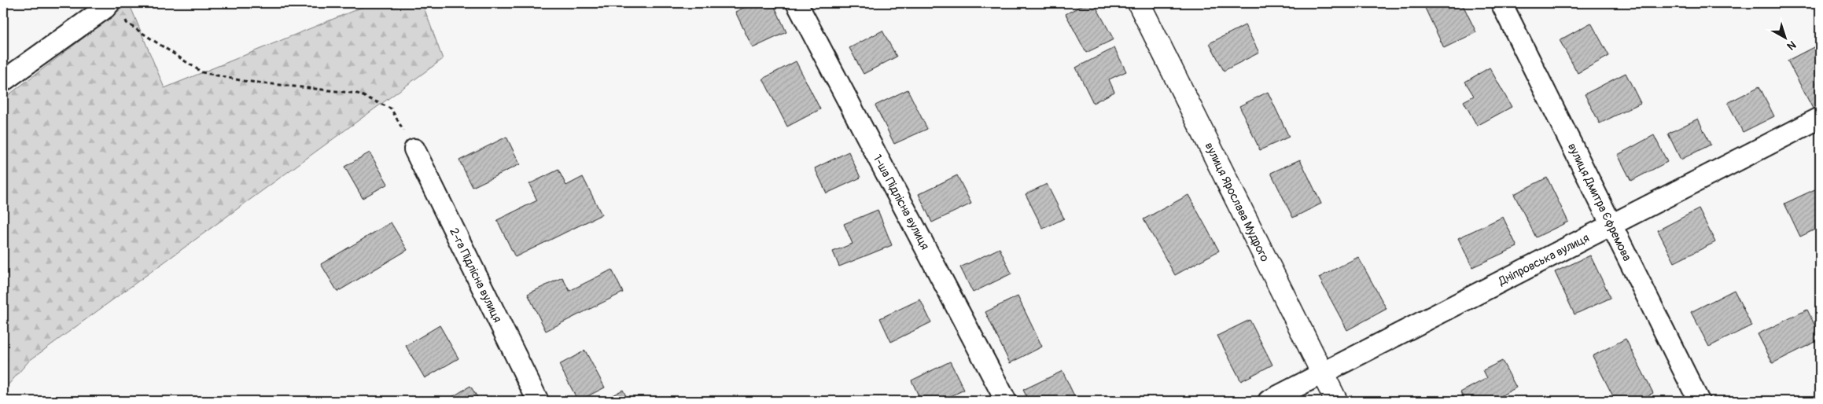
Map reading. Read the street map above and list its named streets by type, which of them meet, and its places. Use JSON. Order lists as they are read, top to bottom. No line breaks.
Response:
{"streets":{"street":["1-ша Підлісна вулиця","вулиця Ярослава Мудрого","вулиця Дмитра Єфремова","Дніпровська вулиця","2-га Підлісна вулиця"]},"crossings":[["вулиця Ярослава Мудрого","Дніпровська вулиця"],["вулиця Дмитра Єфремова","Дніпровська вулиця"]],"north":"bottom right"}
